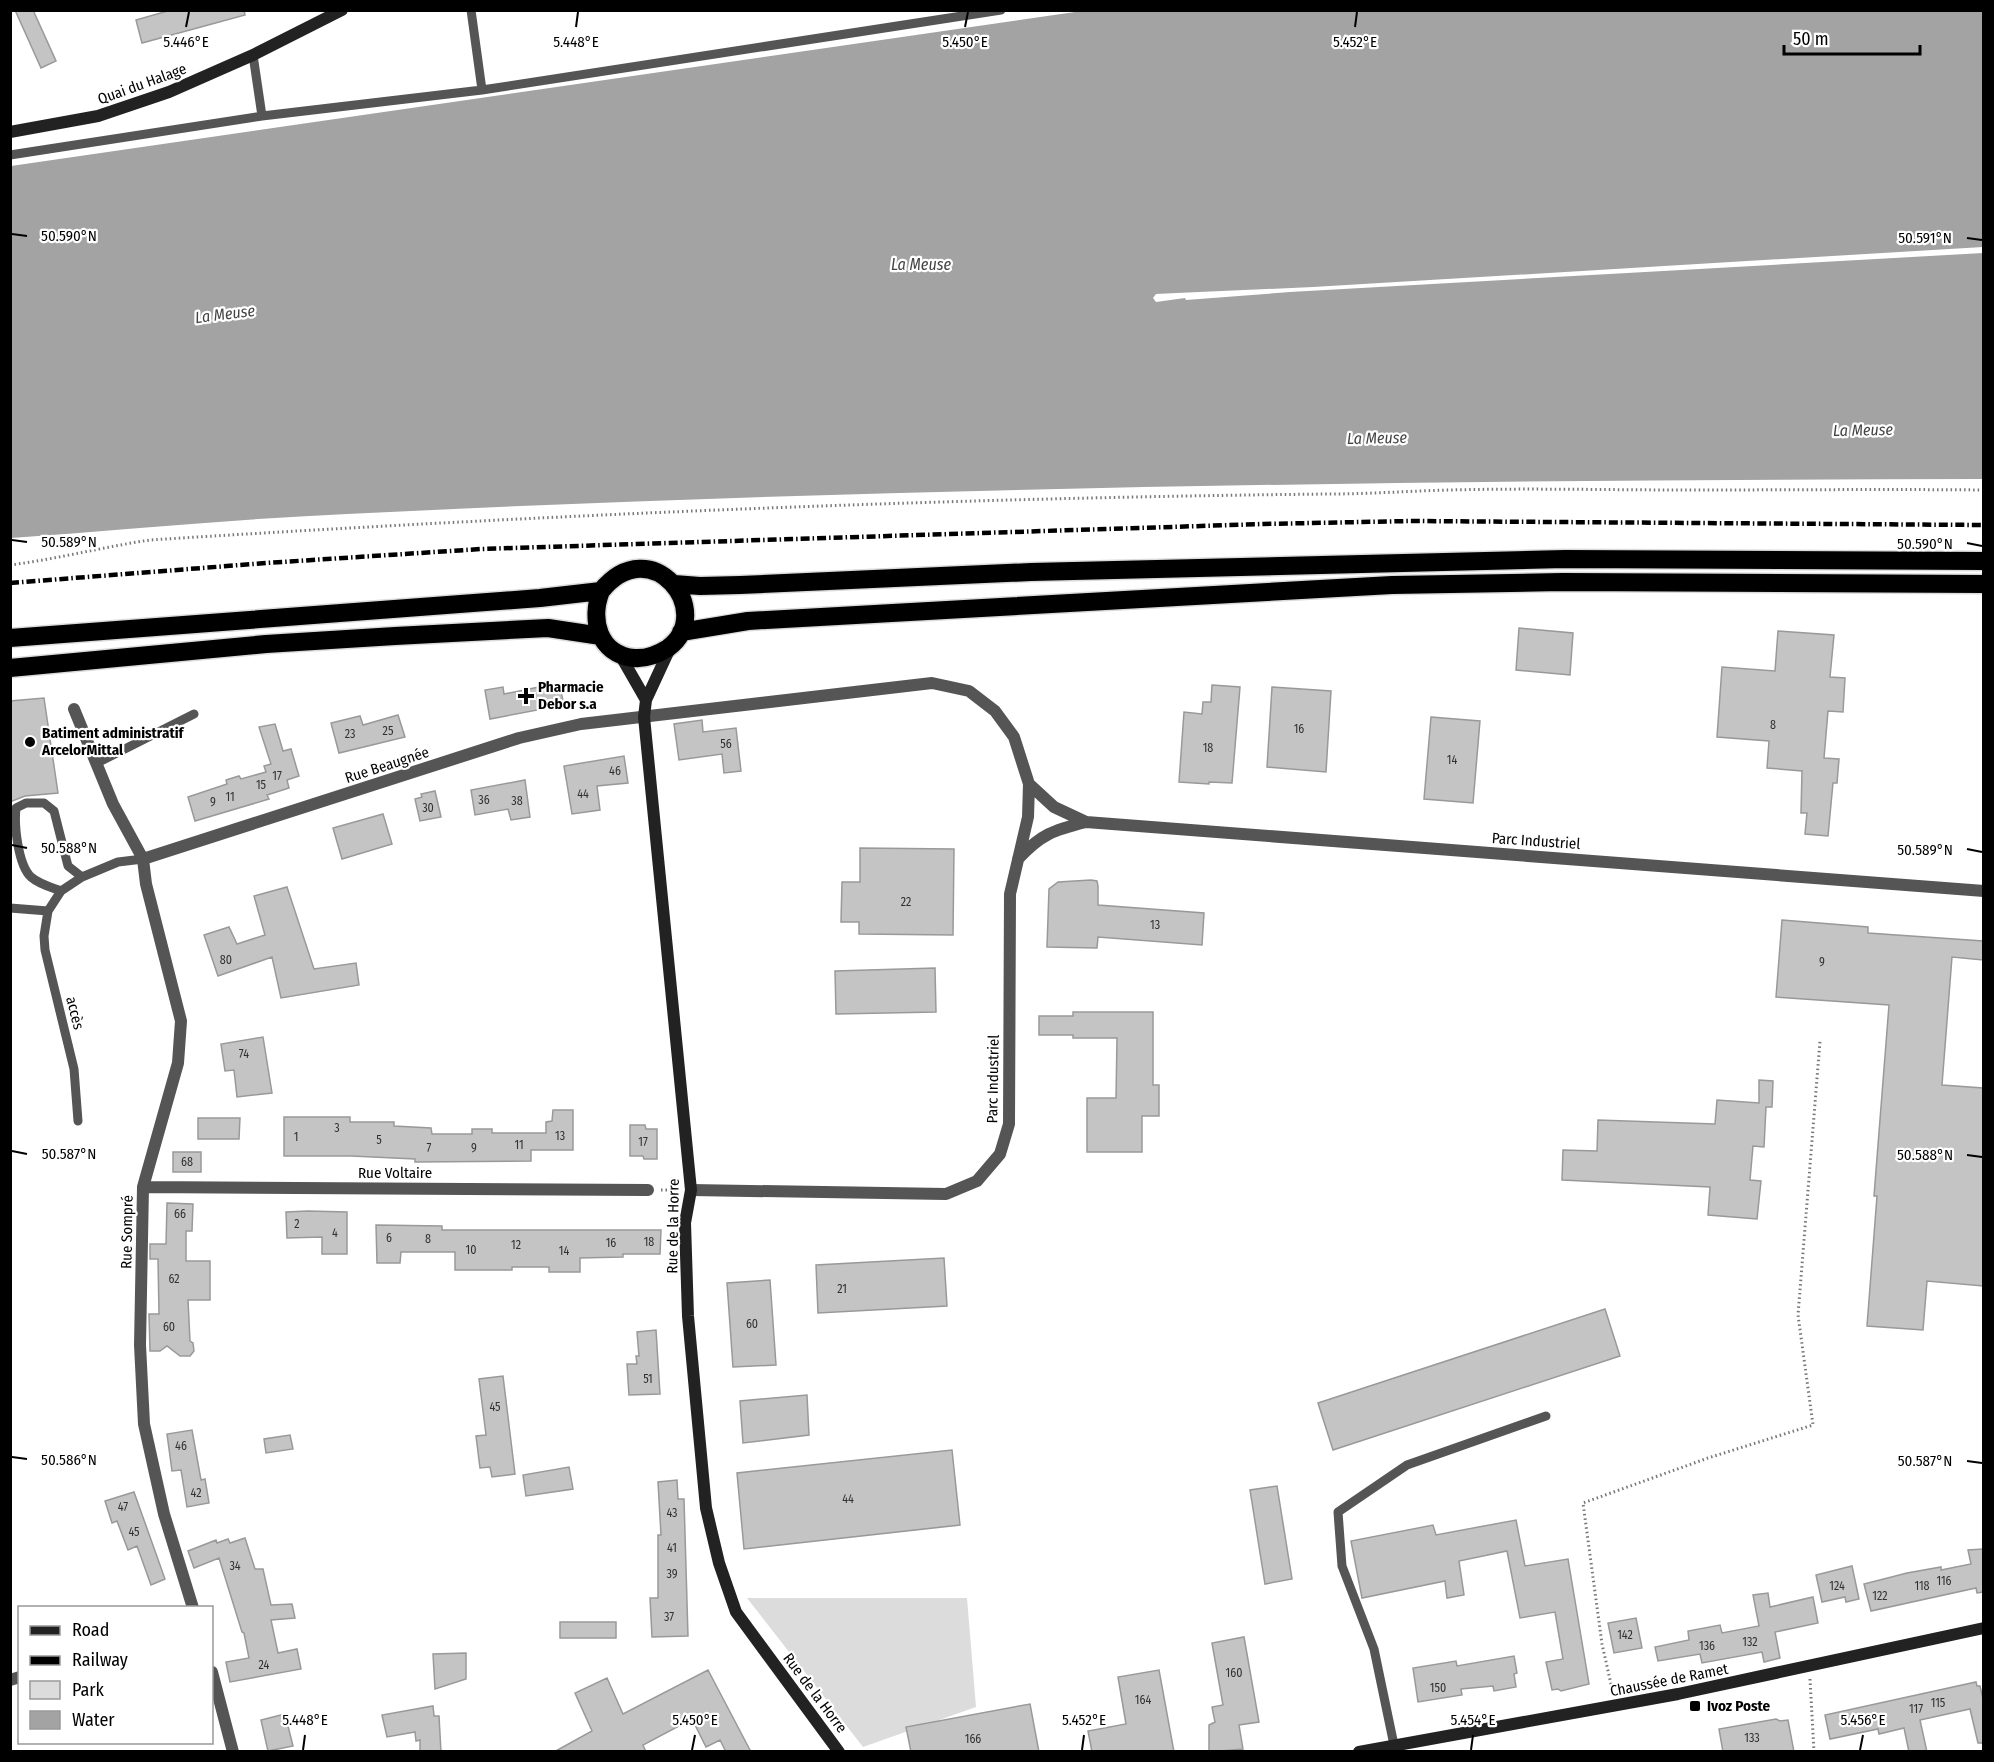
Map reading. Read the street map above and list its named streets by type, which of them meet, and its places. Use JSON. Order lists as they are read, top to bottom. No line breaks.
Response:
{"streets":{"street":["Quai du Halage","Rue Beaugnée","Parc Industriel","Rue Voltaire","Rue de la Horre","Rue Sompré","Chaussée de Ramet"],"lane":["accès"]},"crossings":[["Rue Beaugnée","Parc Industriel"],["Rue Beaugnée","Rue de la Horre"],["Rue Beaugnée","Rue Sompré"],["Parc Industriel","Rue de la Horre"],["Rue Voltaire","Rue Sompré"]],"water":["La Meuse"],"places":{"health":["Pharmacie Debor s.a"],"other":["Batiment administratif ArcelorMittal"],"transit":["Ivoz Poste"]},"house_numbers":["8","16","25","23","56","18","14","46","17","15","44","11","36","38","9","30","22","13","80","9","74","3","13","1","5","17","11","7","9","68","66","2","4","6","8","18","16","12","10","14","62","21","60","60","51","45","46","42","44","47","43","45","41","34","39","116","124","118","122","37","142","132","136","24","160","150","164","115","117","133","166"],"legend":["Road","Railway","Park","Water"],"scale_bar":"50 m","coordinates":["5.446°E","5.448°E","5.450°E","5.452°E","50.590°N","50.591°N","50.589°N","50.588°N","50.587°N","50.586°N","5.454°E","5.456°E"]}
